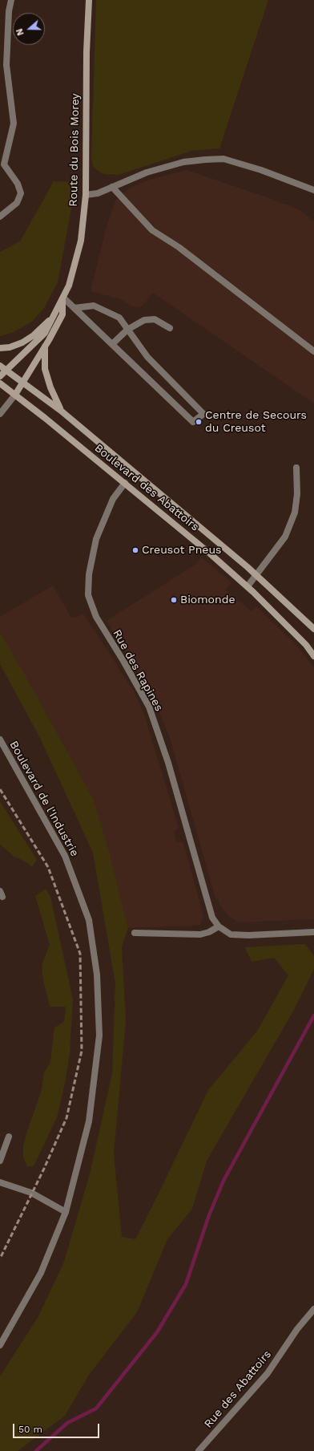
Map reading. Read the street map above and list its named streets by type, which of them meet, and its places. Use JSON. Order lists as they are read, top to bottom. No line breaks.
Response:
{"streets":{"street":["Route du Bois Morey","Boulevard des Abattoirs","Rue des Rapines","Boulevard de l'Industrie","Rue des Abattoirs"]},"crossings":[["Route du Bois Morey","Boulevard des Abattoirs"],["Boulevard des Abattoirs","Rue des Rapines"]],"places":["Centre de Secours du Creusot","Creusot Pneus","Biomonde"],"scale_bar":"50 m","north":"left"}
